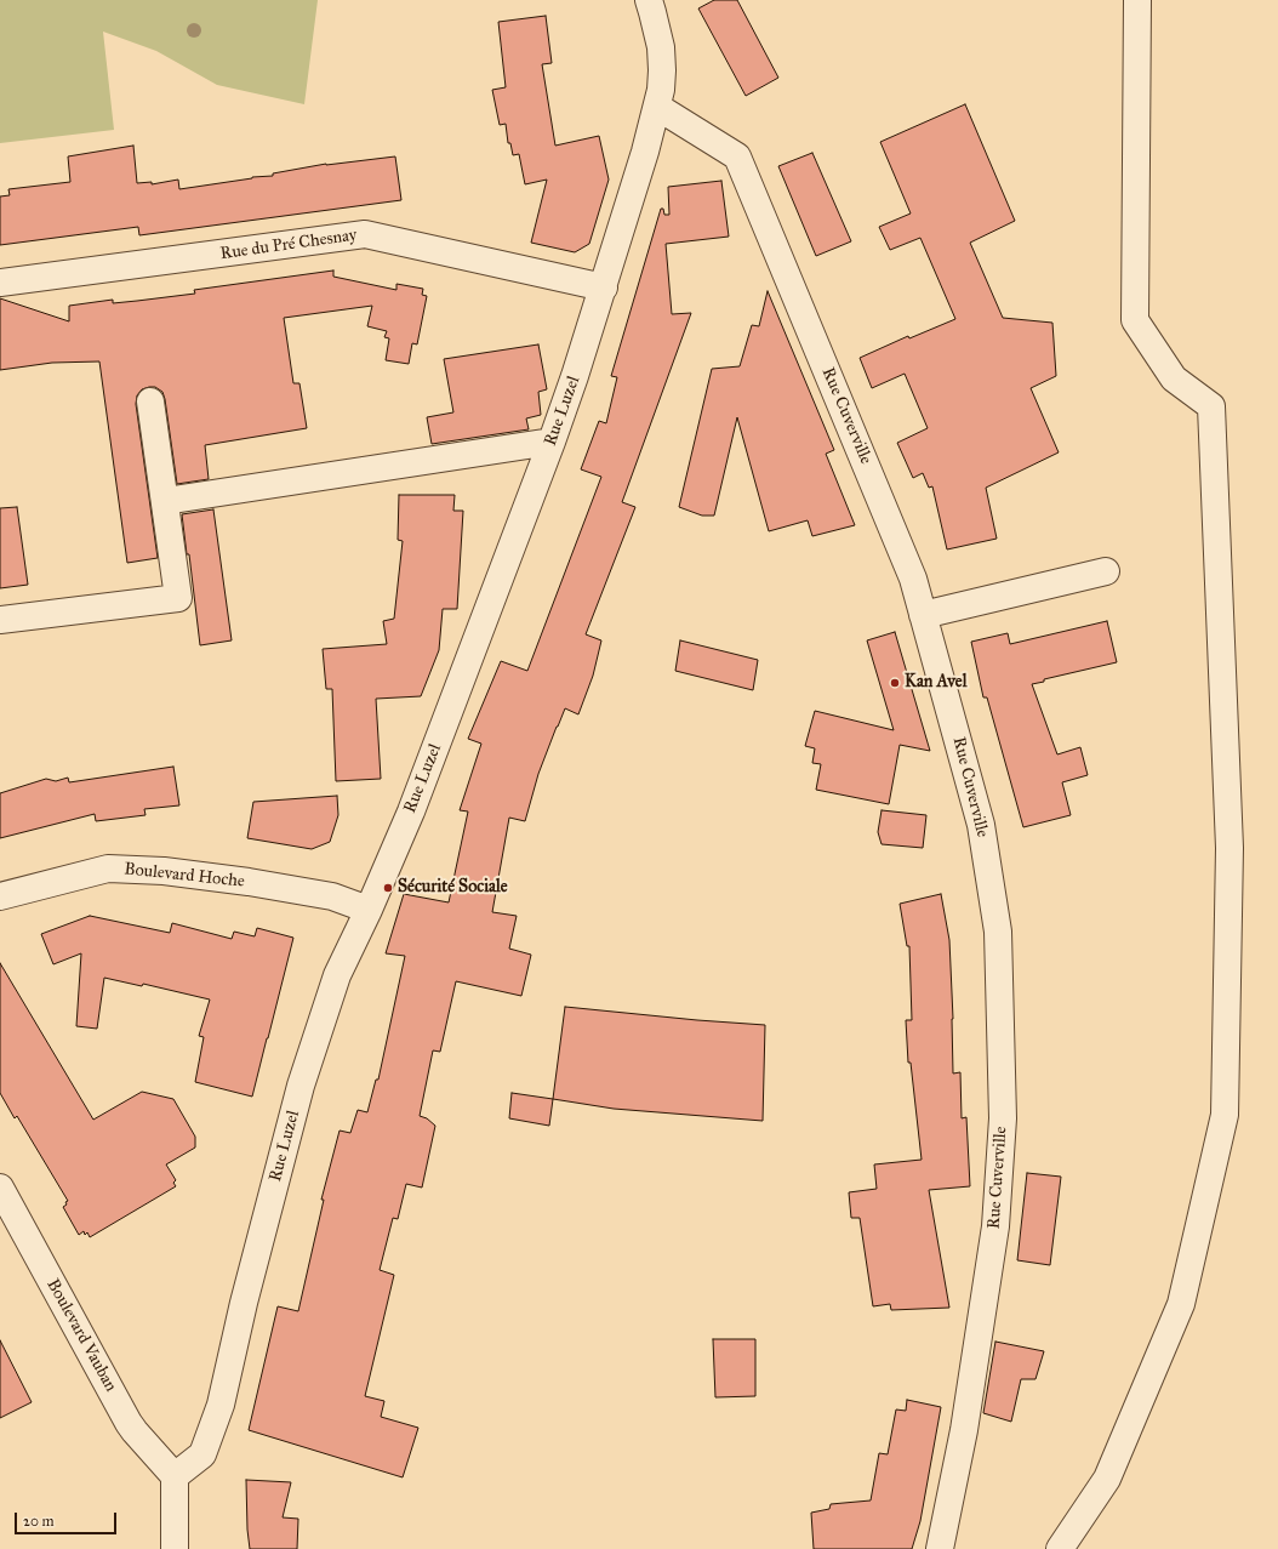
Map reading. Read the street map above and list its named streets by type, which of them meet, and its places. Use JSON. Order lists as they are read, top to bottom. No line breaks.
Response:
{"streets":{"street":["Rue du Pré Chesnay","Rue Luzel","Rue Cuverville","Boulevard Hoche","Boulevard Vauban"]},"crossings":[["Rue du Pré Chesnay","Rue Luzel"],["Rue Luzel","Rue Cuverville"],["Rue Luzel","Boulevard Hoche"],["Rue Luzel","Boulevard Vauban"]],"places":["Kan Avel","Sécurité Sociale"],"scale_bar":"20 m"}
